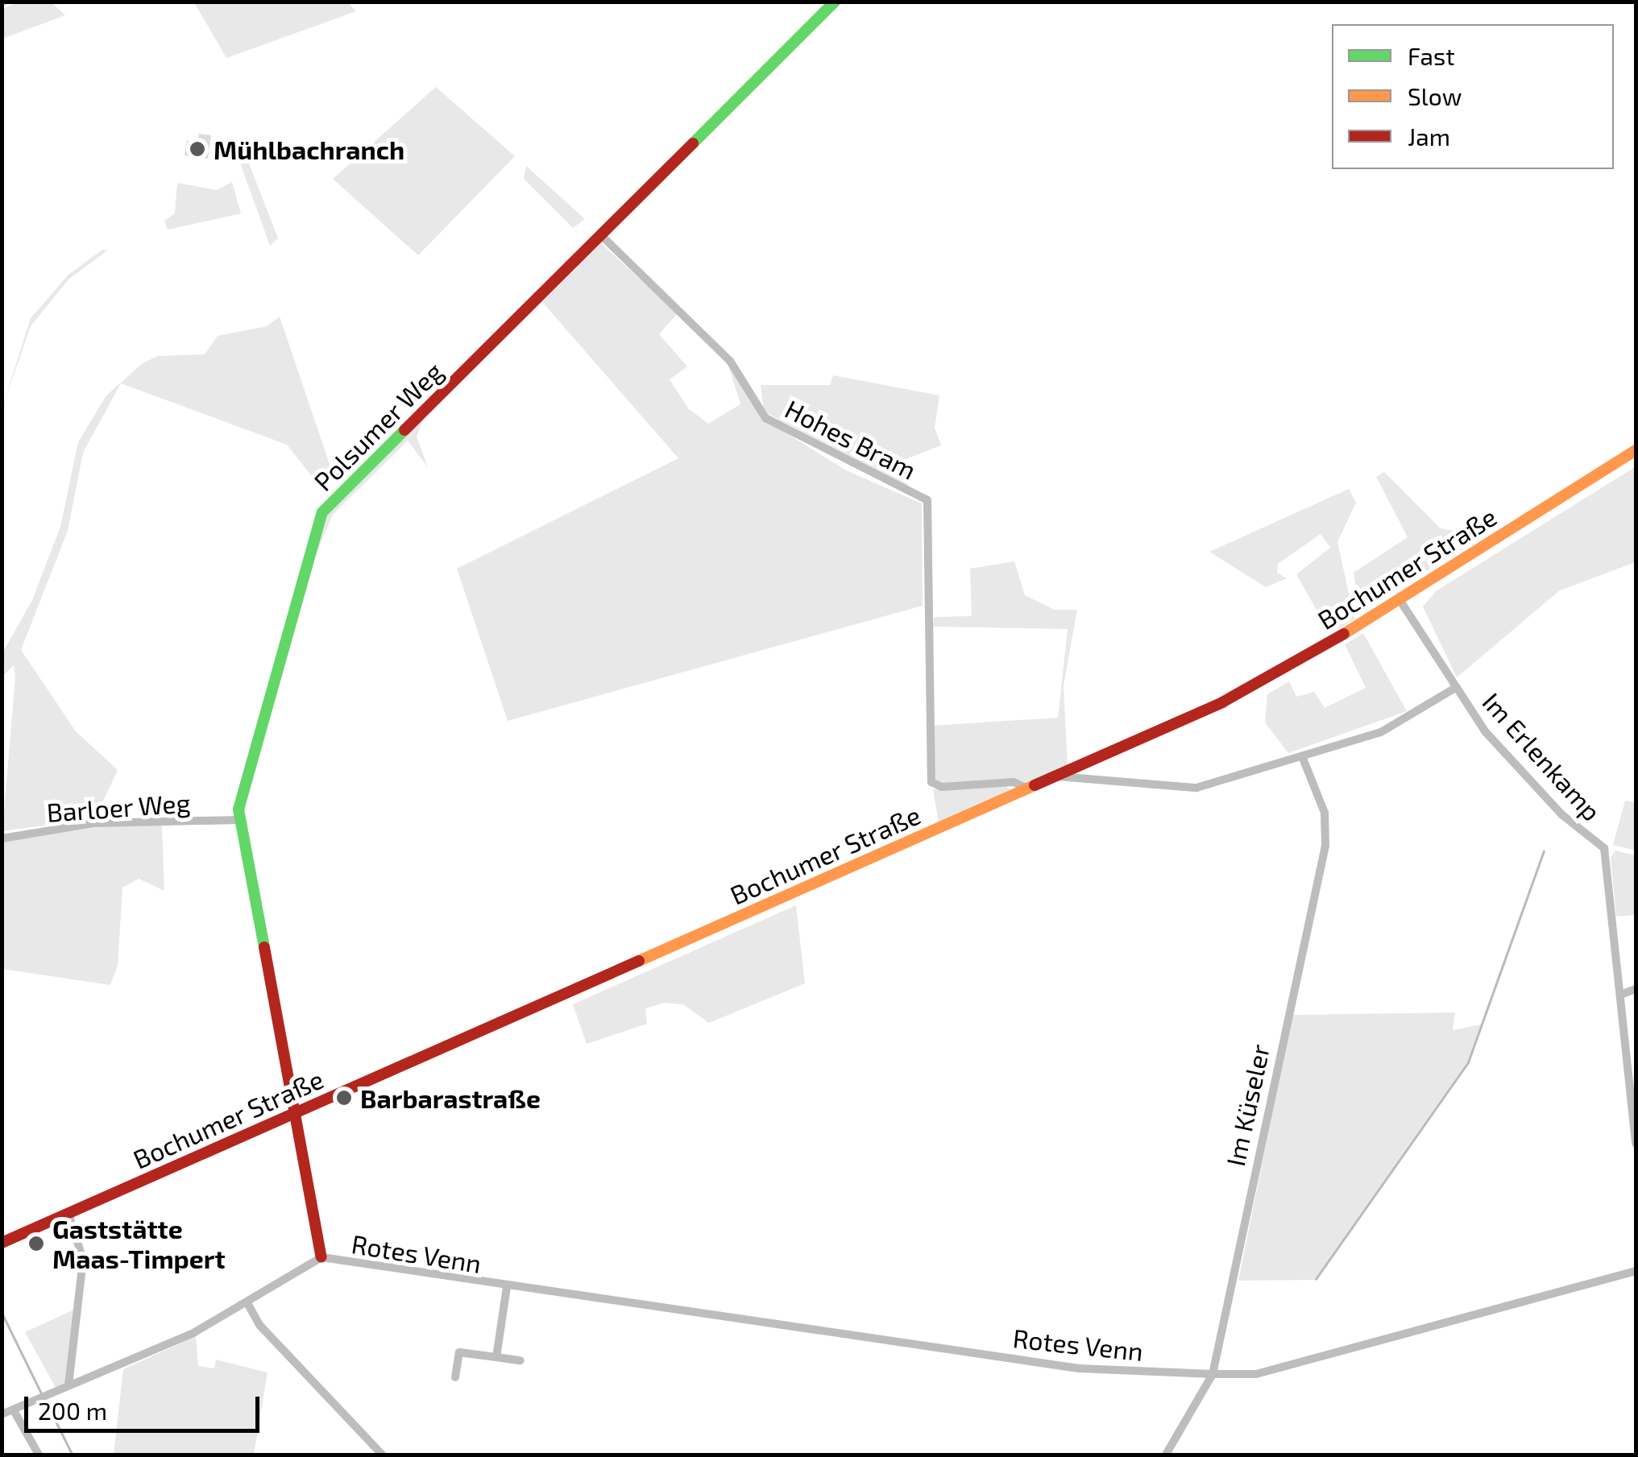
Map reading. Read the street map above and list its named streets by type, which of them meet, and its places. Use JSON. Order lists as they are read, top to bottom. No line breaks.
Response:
{"streets":{"main road":["Polsumer Weg","Bochumer Straße"],"street":["Hohes Bram","Im Erlenkamp","Barloer Weg","Im Küseler","Rotes Venn"]},"crossings":[["Polsumer Weg","Hohes Bram"],["Polsumer Weg","Bochumer Straße"],["Polsumer Weg","Barloer Weg"],["Hohes Bram","Bochumer Straße"],["Bochumer Straße","Im Erlenkamp"],["Im Küseler","Rotes Venn"]],"places":["Mühlbachranch","Barbarastraße","Gaststätte Maas-Timpert"],"legend":["Fast","Slow","Jam"],"scale_bar":"200 m"}
